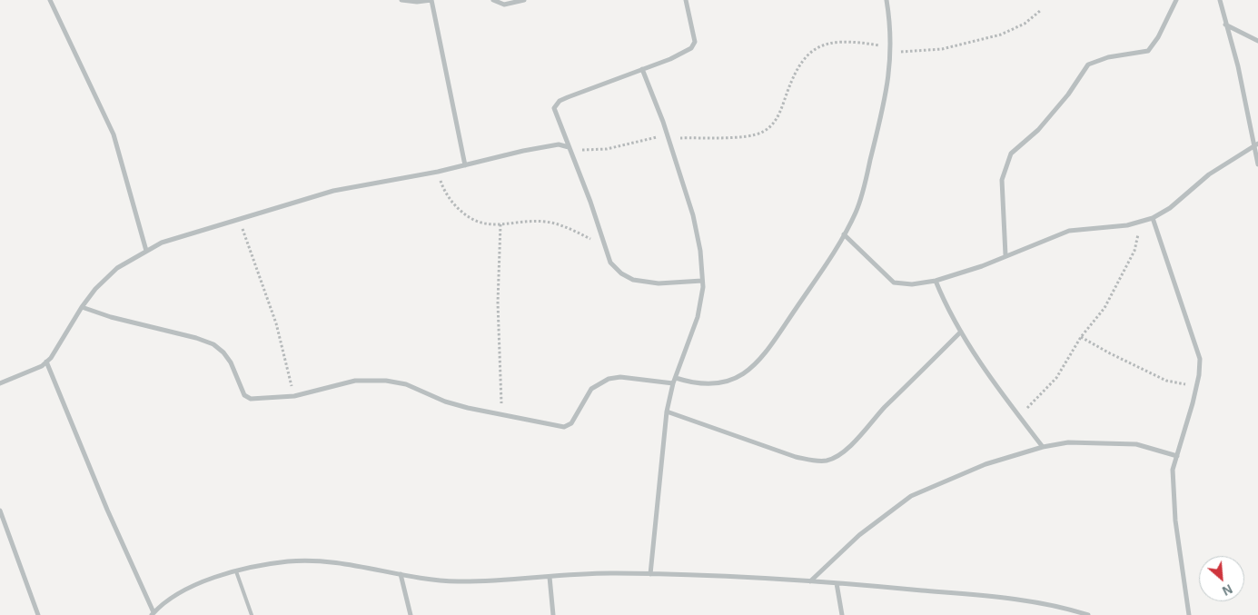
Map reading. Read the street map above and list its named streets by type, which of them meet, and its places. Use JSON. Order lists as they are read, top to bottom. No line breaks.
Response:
{"north":"bottom right"}
